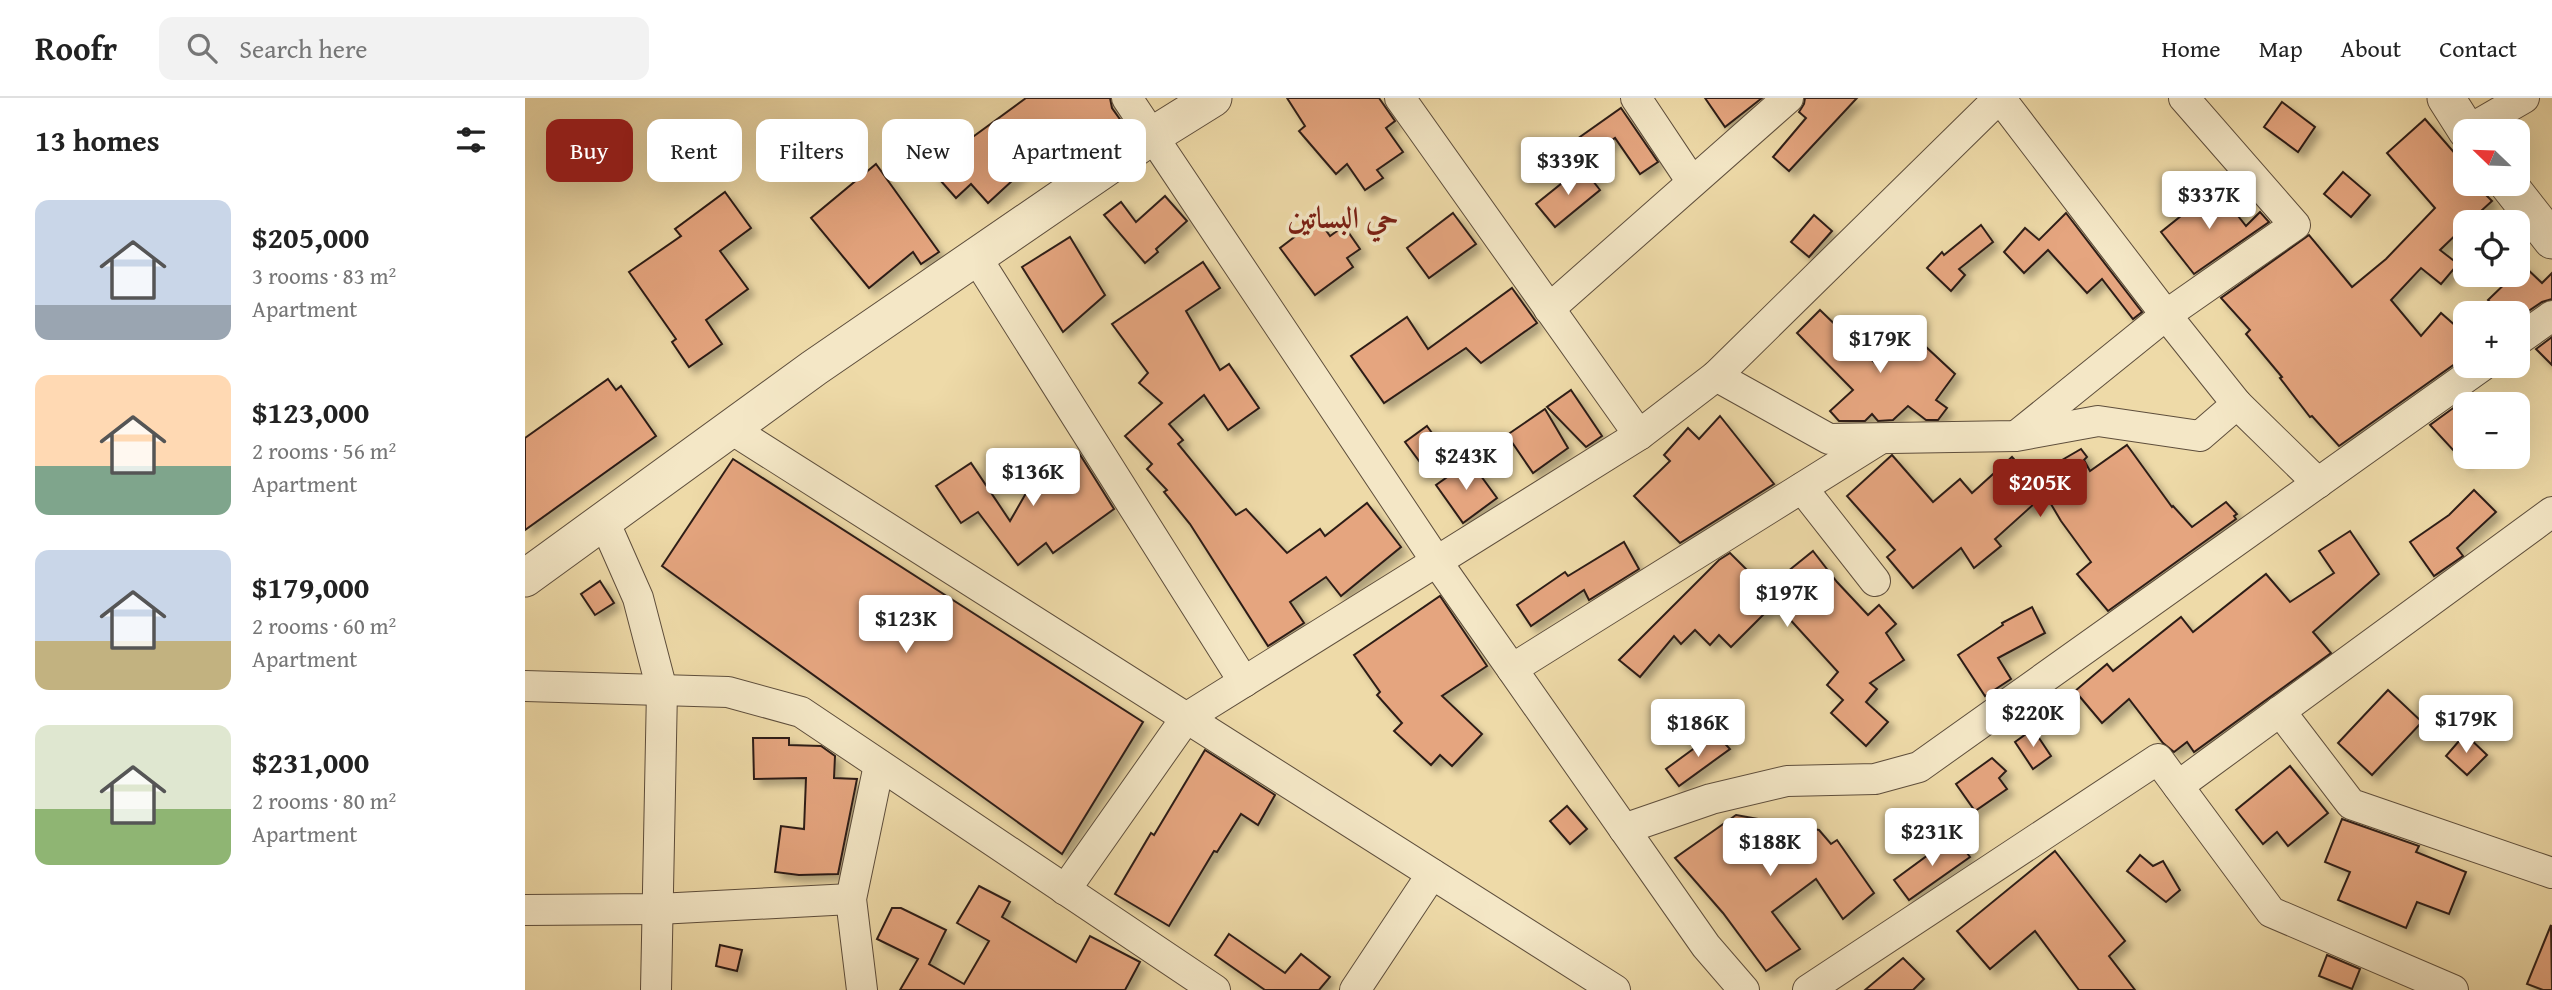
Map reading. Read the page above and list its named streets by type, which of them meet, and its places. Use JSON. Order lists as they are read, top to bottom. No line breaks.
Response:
{"districts":["حي البساتين"],"north":"top left","page":{"header":"Roofr","search":"Search here","nav":["Home","Map","About","Contact"],"heading":"13 homes","map_buttons":["+","−"],"chip":["Buy","Rent","Filters","New","Apartment"],"price":["$339K","$337K","$179K","$243K","$136K","$205K","$197K","$123K","$220K","$179K","$186K","$231K","$188K"],"list":[{"name":"$205,000","note":"3 rooms · 83 m² · Apartment"},{"name":"$123,000","note":"2 rooms · 56 m² · Apartment"},{"name":"$179,000","note":"2 rooms · 60 m² · Apartment"},{"name":"$231,000","note":"2 rooms · 80 m² · Apartment"}]}}
